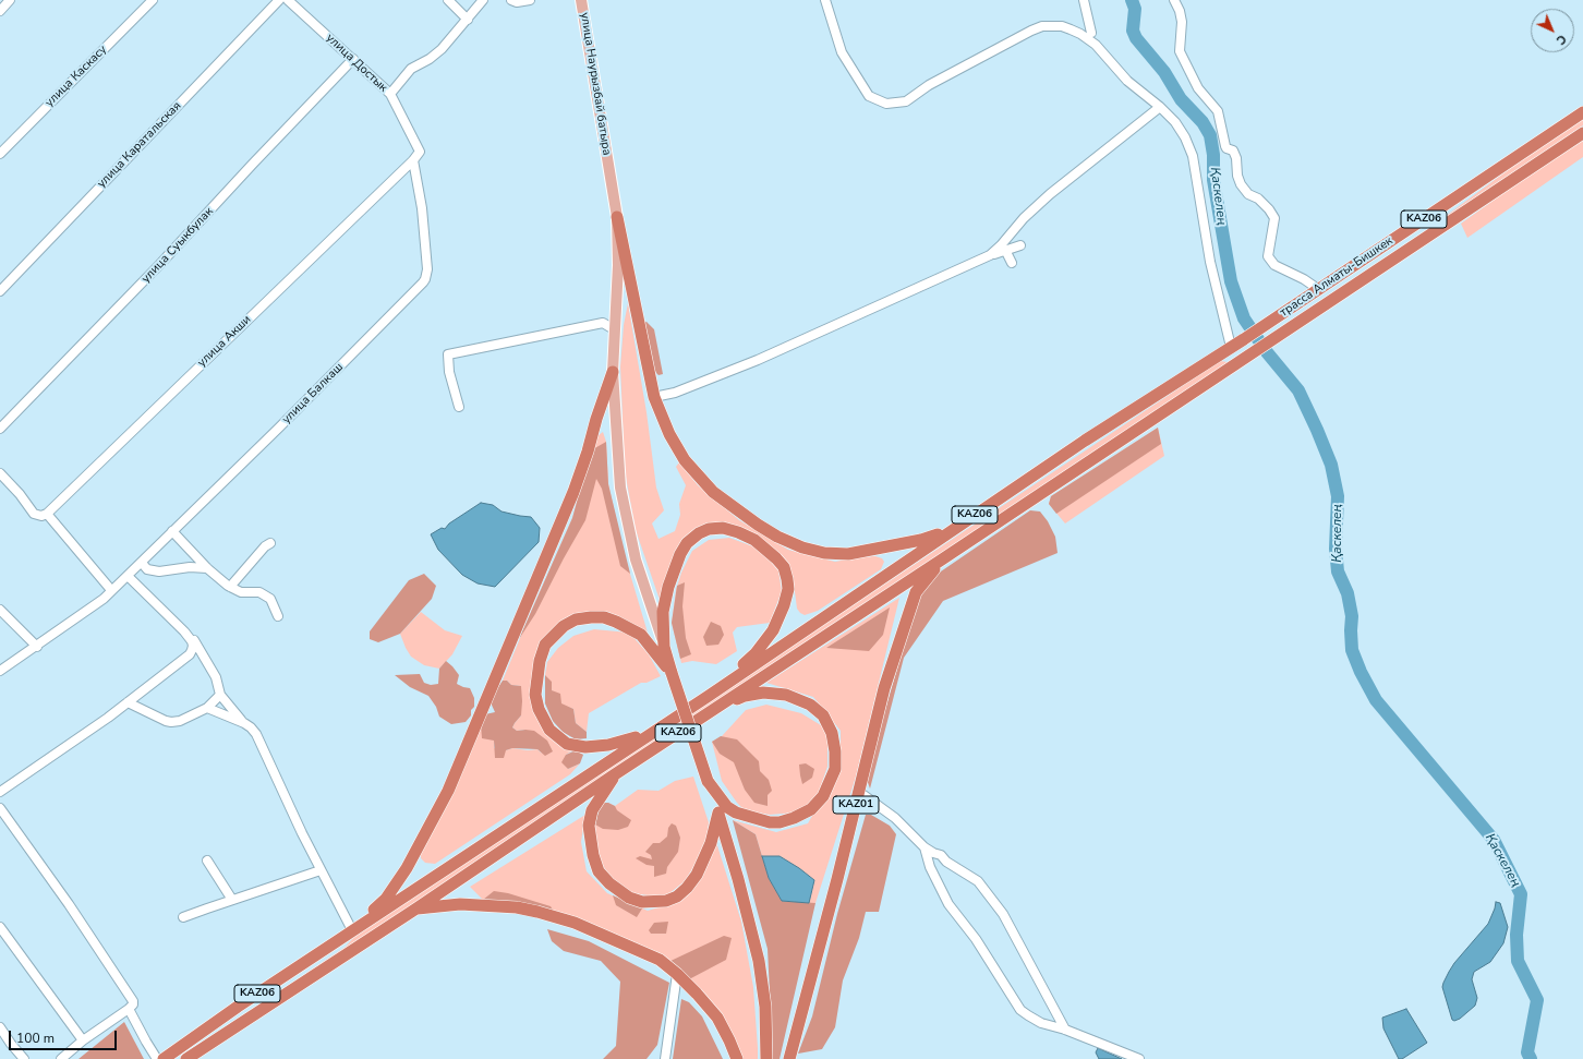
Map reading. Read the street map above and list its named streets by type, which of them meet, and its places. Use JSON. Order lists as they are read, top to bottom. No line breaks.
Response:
{"streets":{"highway":["KАZ06","трасса Алматы-Бишкек","KАZ01"],"main road":["улица Наурызбай батыра"],"street":["улица Достык","улица Каскасу","улица Каратальская","улица Суыкбулак","улица Акши","улица Балкаш"]},"crossings":[["улица Достык","улица Суыкбулак"],["улица Достык","улица Акши"],["улица Достык","улица Балкаш"],["KАZ06","трасса Алматы-Бишкек"],["KАZ06","KАZ01"],["трасса Алматы-Бишкек","KАZ01"],["улица Акши","улица Балкаш"]],"water":["Қаскелең"],"scale_bar":"100 m","north":"bottom right"}
